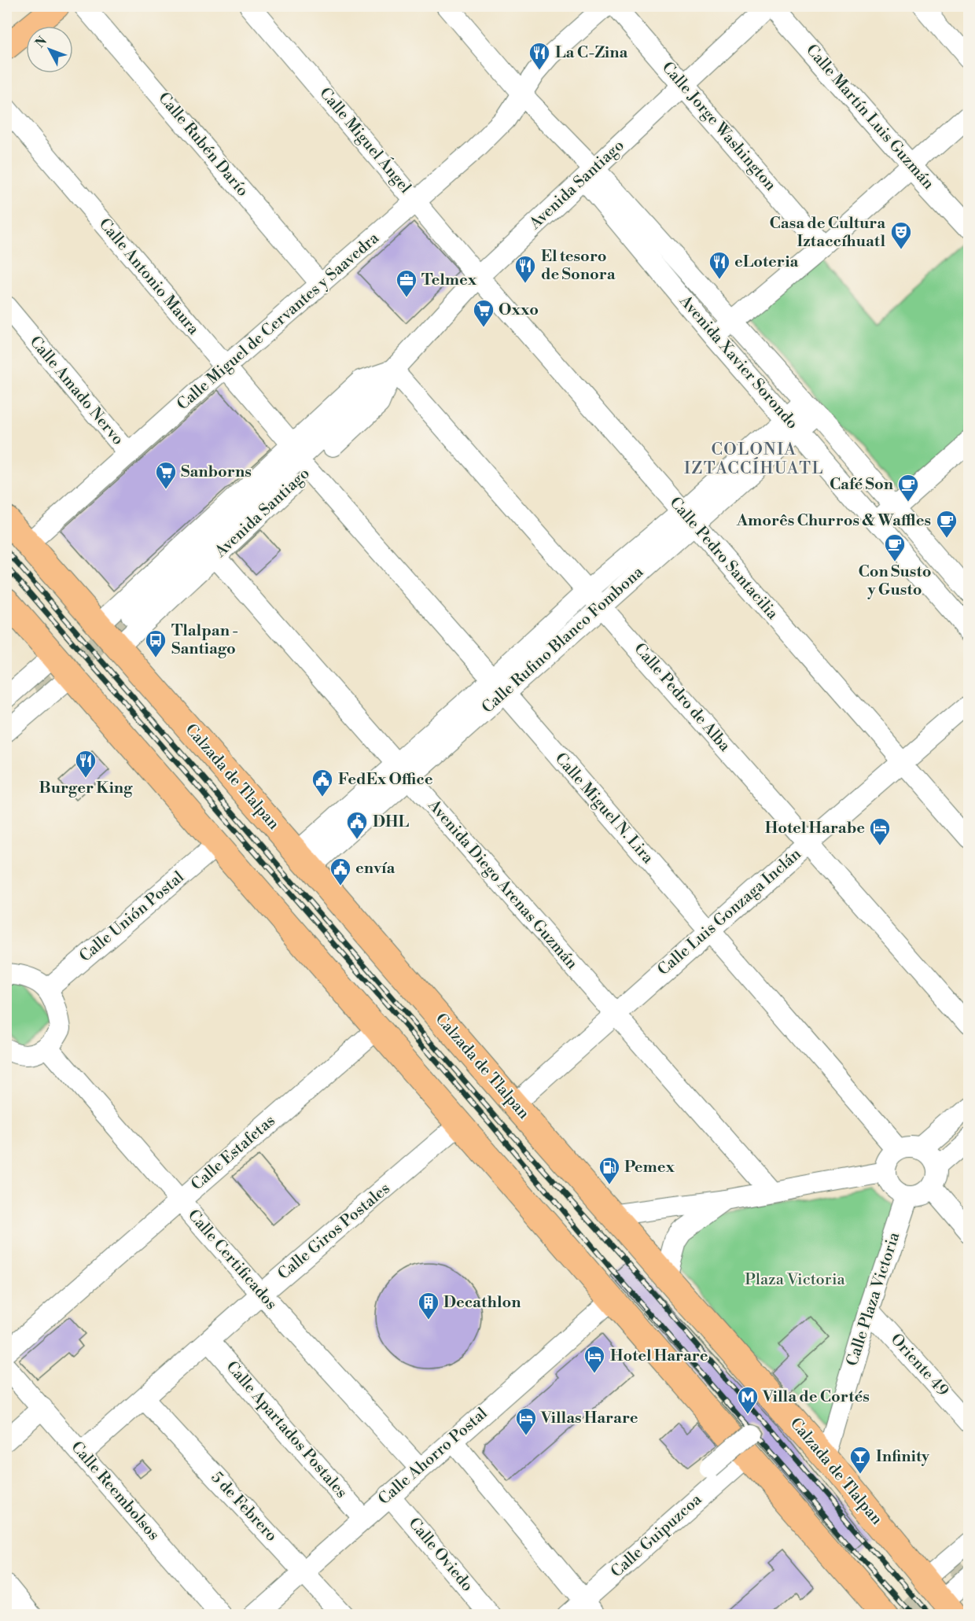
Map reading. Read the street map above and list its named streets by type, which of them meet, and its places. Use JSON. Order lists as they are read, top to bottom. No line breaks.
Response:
{"streets":{"highway":["Calzada de Tlalpan"],"street":["Calle Martín Luis Guzmán","Calle Jorge Washington","Calle Miguel Ángel","Calle Rubén Darío","Avenida Santiago","Calle Antonio Maura","Calle Miguel de Cervantes y Saavedra","Avenida Xavier Sorondo","Calle Amado Nervo","Calle Pedro Santacilia","Calle Rufino Blanco Fombona","Calle Pedro de Alba","Calle Miguel N. Lira","Avenida Diego Arenas Guzmán","Calle Luis Gonzaga Inclán","Calle Unión Postal","Calle Estafetas","Calle Giros Postales","Calle Certificados","Calle Plaza Victoria","Oriente 49","Calle Apartados Postales","Calle Ahorro Postal","Calle Reembolsos","5 de Febrero","Calle Guipuzcoa","Calle Oviedo"]},"crossings":[["Calle Martín Luis Guzmán","Avenida Santiago"],["Calle Jorge Washington","Avenida Santiago"],["Calle Miguel Ángel","Avenida Santiago"],["Calle Miguel Ángel","Calle Miguel de Cervantes y Saavedra"],["Calle Miguel Ángel","Calle Pedro Santacilia"],["Calle Rubén Darío","Calle Miguel de Cervantes y Saavedra"],["Avenida Santiago","Calle Antonio Maura"],["Avenida Santiago","Avenida Xavier Sorondo"],["Avenida Santiago","Calle Pedro Santacilia"],["Avenida Santiago","Calle Pedro de Alba"],["Avenida Santiago","Calzada de Tlalpan"],["Avenida Santiago","Calle Miguel N. Lira"],["Avenida Santiago","Avenida Diego Arenas Guzmán"],["Calle Antonio Maura","Calle Miguel de Cervantes y Saavedra"],["Calle Miguel de Cervantes y Saavedra","Calle Amado Nervo"],["Calle Miguel de Cervantes y Saavedra","Calzada de Tlalpan"],["Avenida Xavier Sorondo","Calle Rufino Blanco Fombona"],["Calle Pedro Santacilia","Calle Rufino Blanco Fombona"],["Calle Pedro Santacilia","Calle Luis Gonzaga Inclán"],["Calle Rufino Blanco Fombona","Calle Pedro de Alba"],["Calle Rufino Blanco Fombona","Calzada de Tlalpan"],["Calle Rufino Blanco Fombona","Calle Miguel N. Lira"],["Calle Rufino Blanco Fombona","Avenida Diego Arenas Guzmán"],["Calle Pedro de Alba","Calle Luis Gonzaga Inclán"],["Calzada de Tlalpan","Calle Luis Gonzaga Inclán"],["Calzada de Tlalpan","Calle Plaza Victoria"],["Calle Miguel N. Lira","Calle Luis Gonzaga Inclán"],["Calle Miguel N. Lira","Calle Plaza Victoria"],["Avenida Diego Arenas Guzmán","Calle Luis Gonzaga Inclán"],["Calle Estafetas","Calle Certificados"],["Calle Giros Postales","Calle Certificados"],["Calle Giros Postales","Calle Apartados Postales"],["Calle Giros Postales","Calle Reembolsos"],["Calle Giros Postales","5 de Febrero"],["Calle Certificados","Calle Ahorro Postal"],["Calle Plaza Victoria","Oriente 49"],["Calle Apartados Postales","Calle Ahorro Postal"],["Calle Ahorro Postal","5 de Febrero"],["Calle Ahorro Postal","Calle Oviedo"]],"districts":["COLONIA IZTACCÍHUATL"],"parks":["Plaza Victoria"],"places":{"restaurant":["La C-Zina","eLoteria","El tesoro de Sonora","Burger King"],"theatre":["Casa de Cultura Iztaccíhuatl"],"office":["Telmex"],"supermarket":["Oxxo","Sanborns"],"cafe":["Café Son","Amorês Churros & Waffles","Con Susto y Gusto"],"bus stop":["Tlalpan - Santiago"],"public building":["FedEx Office","DHL","envía"],"hotel":["Hotel Harabe","Hotel Harare","Villas Harare"],"fuel station":["Pemex"],"building":["Decathlon"],"metro station":["Villa de Cortés"],"bar":["Infinity"]},"north":"top left"}
